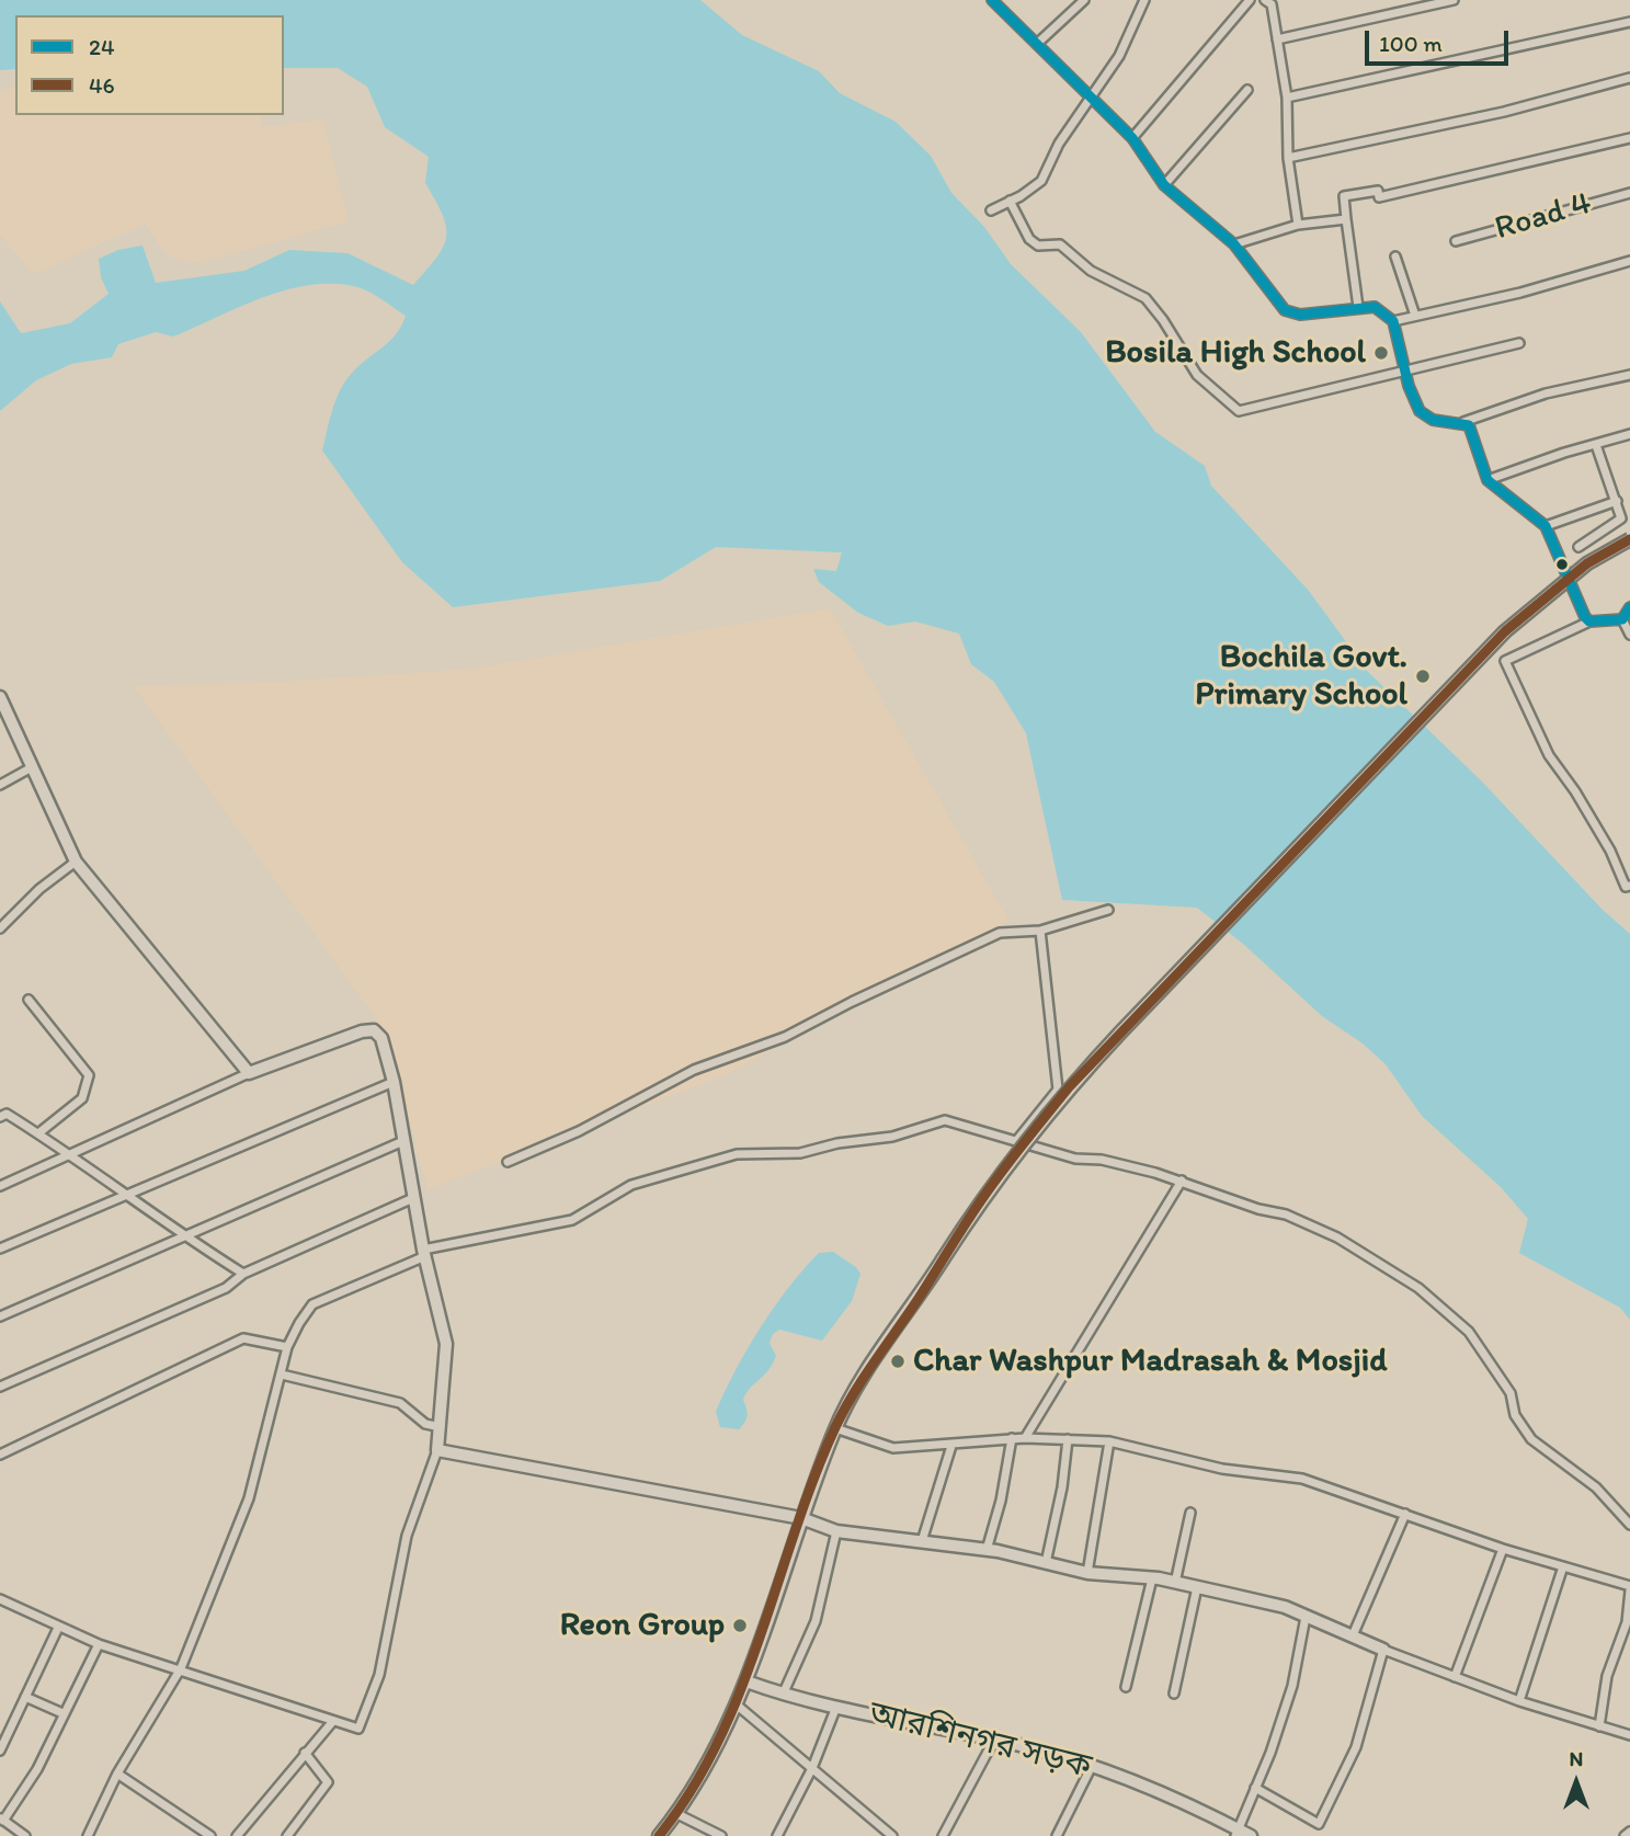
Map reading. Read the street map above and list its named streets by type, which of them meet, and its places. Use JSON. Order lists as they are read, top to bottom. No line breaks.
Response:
{"streets":{"street":["Road 4","আরশিনগর সড়ক"]},"places":["Bosila High School","Bochila Govt. Primary School","Char Washpur Madrasah & Mosjid","Reon Group"],"lines":["transit line 24","transit line 46"],"legend":["24","46"],"scale_bar":"100 m","north":"top"}
